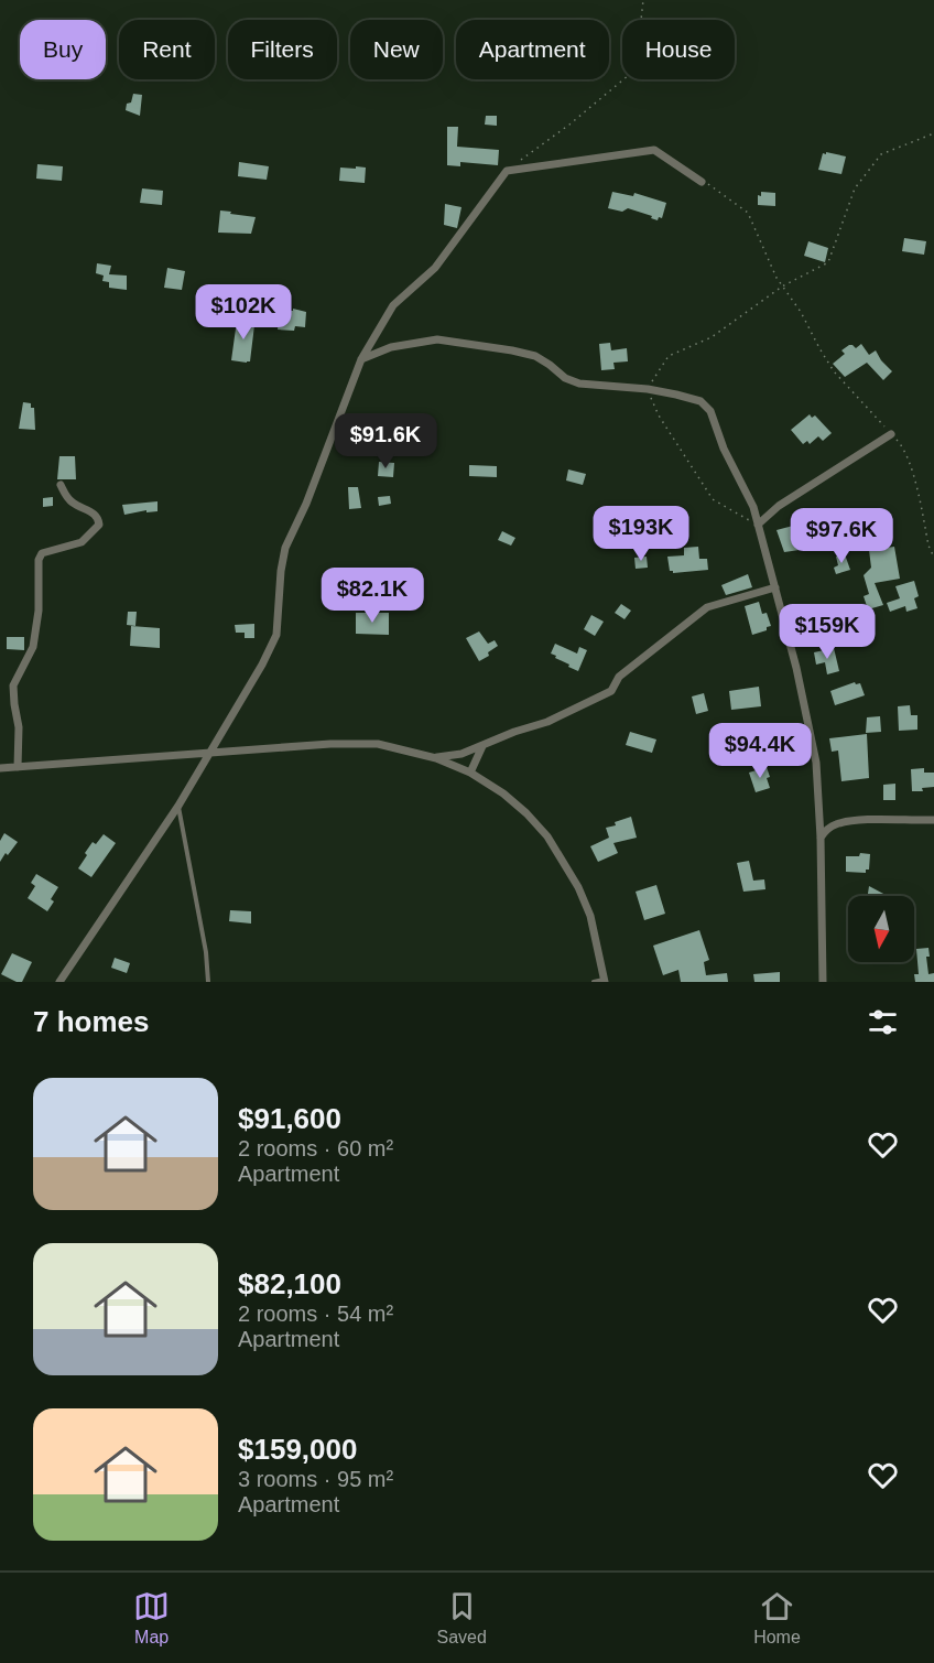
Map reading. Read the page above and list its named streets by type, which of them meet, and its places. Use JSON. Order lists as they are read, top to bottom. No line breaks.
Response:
{"north":"bottom","page":{"chip":["Buy","Rent","Filters","New","Apartment","House"],"price":["$102K","$91.6K","$193K","$97.6K","$82.1K","$159K","$94.4K"],"heading":"7 homes","list":[{"name":"$91,600","note":"2 rooms · 60 m² · Apartment"},{"name":"$82,100","note":"2 rooms · 54 m² · Apartment"},{"name":"$159,000","note":"3 rooms · 95 m² · Apartment"}],"tabs":["Map","Saved","Home"]}}
